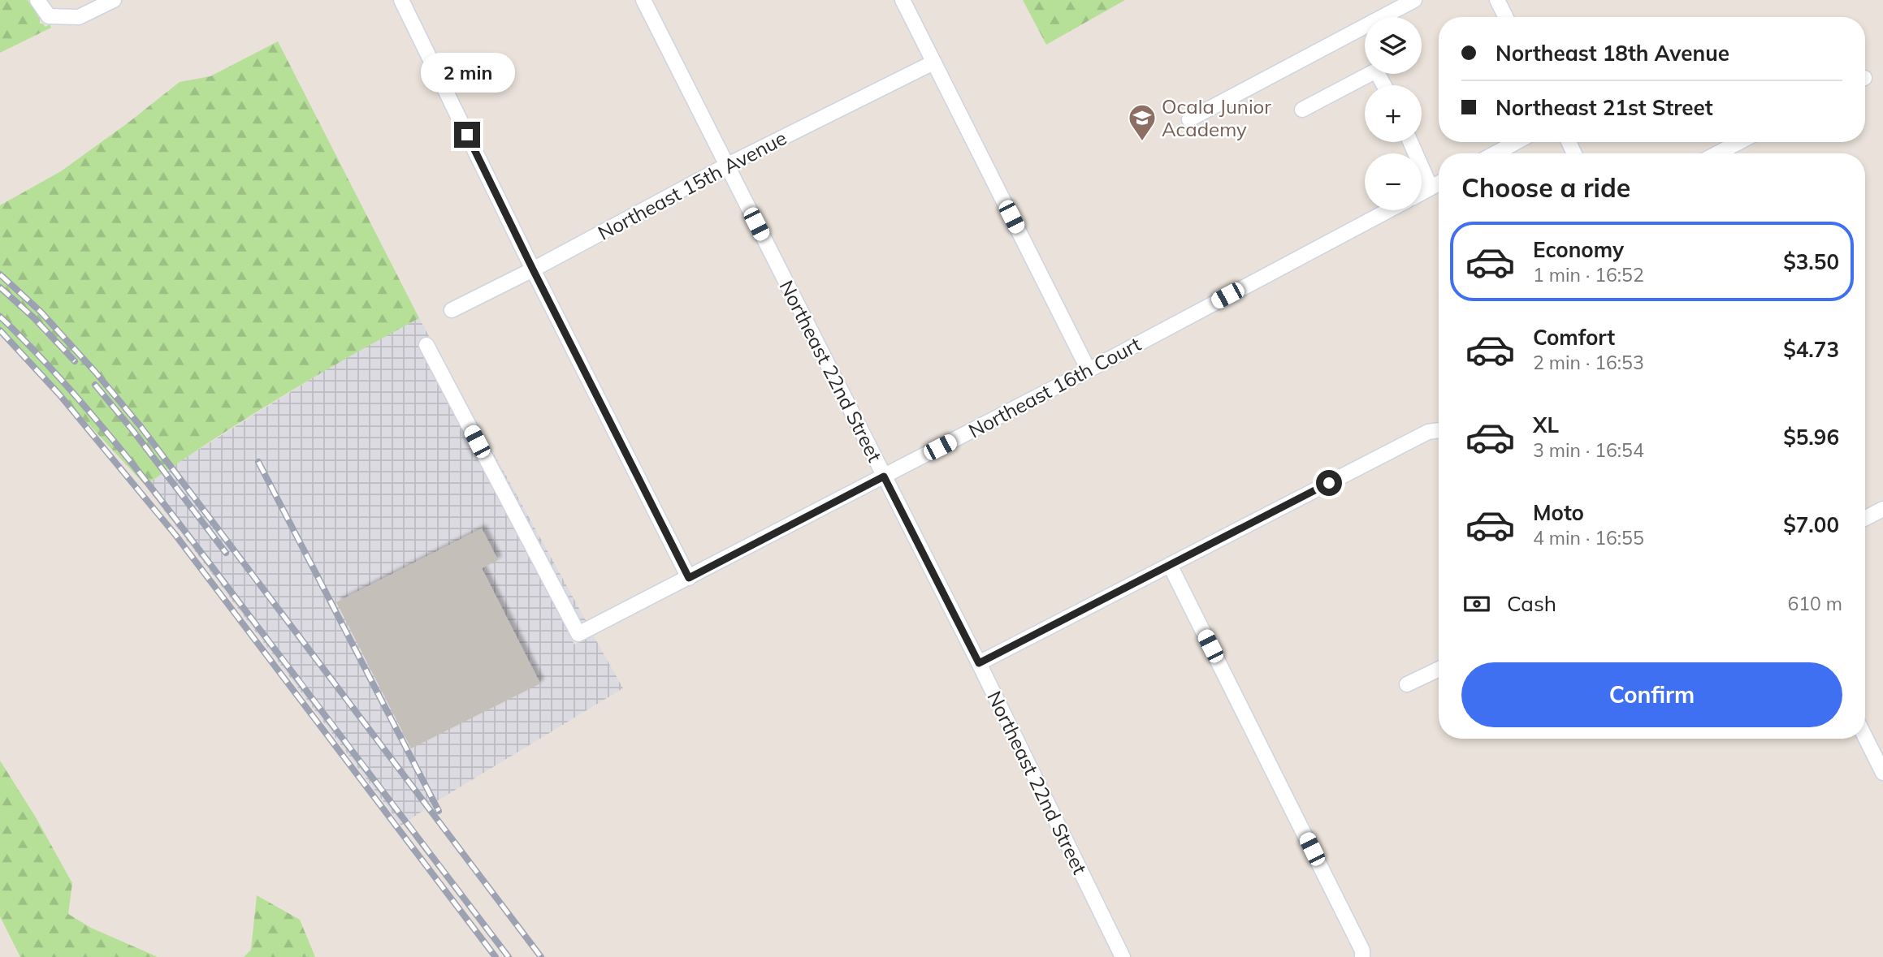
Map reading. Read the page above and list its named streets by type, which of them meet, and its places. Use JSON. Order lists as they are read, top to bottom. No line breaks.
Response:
{"streets":{"street":["Northeast 15th Avenue","Northeast 22nd Street","Northeast 16th Court"]},"crossings":[["Northeast 15th Avenue","Northeast 22nd Street"],["Northeast 22nd Street","Northeast 16th Court"]],"places":{"school or university":["Ocala Junior Academy"]},"page":{"map_buttons":["+","−"],"banner":["Northeast 18th Avenue","Northeast 21st Street"],"bubble":"2 min","heading":"Choose a ride","list":[{"name":"Economy","note":"1 min · 16:52","value":"$3.50"},{"name":"Comfort","note":"2 min · 16:53","value":"$4.73"},{"name":"XL","note":"3 min · 16:54","value":"$5.96"},{"name":"Moto","note":"4 min · 16:55","value":"$7.00"}],"pay":["Cash","610 m"],"buttons":"Confirm"}}
